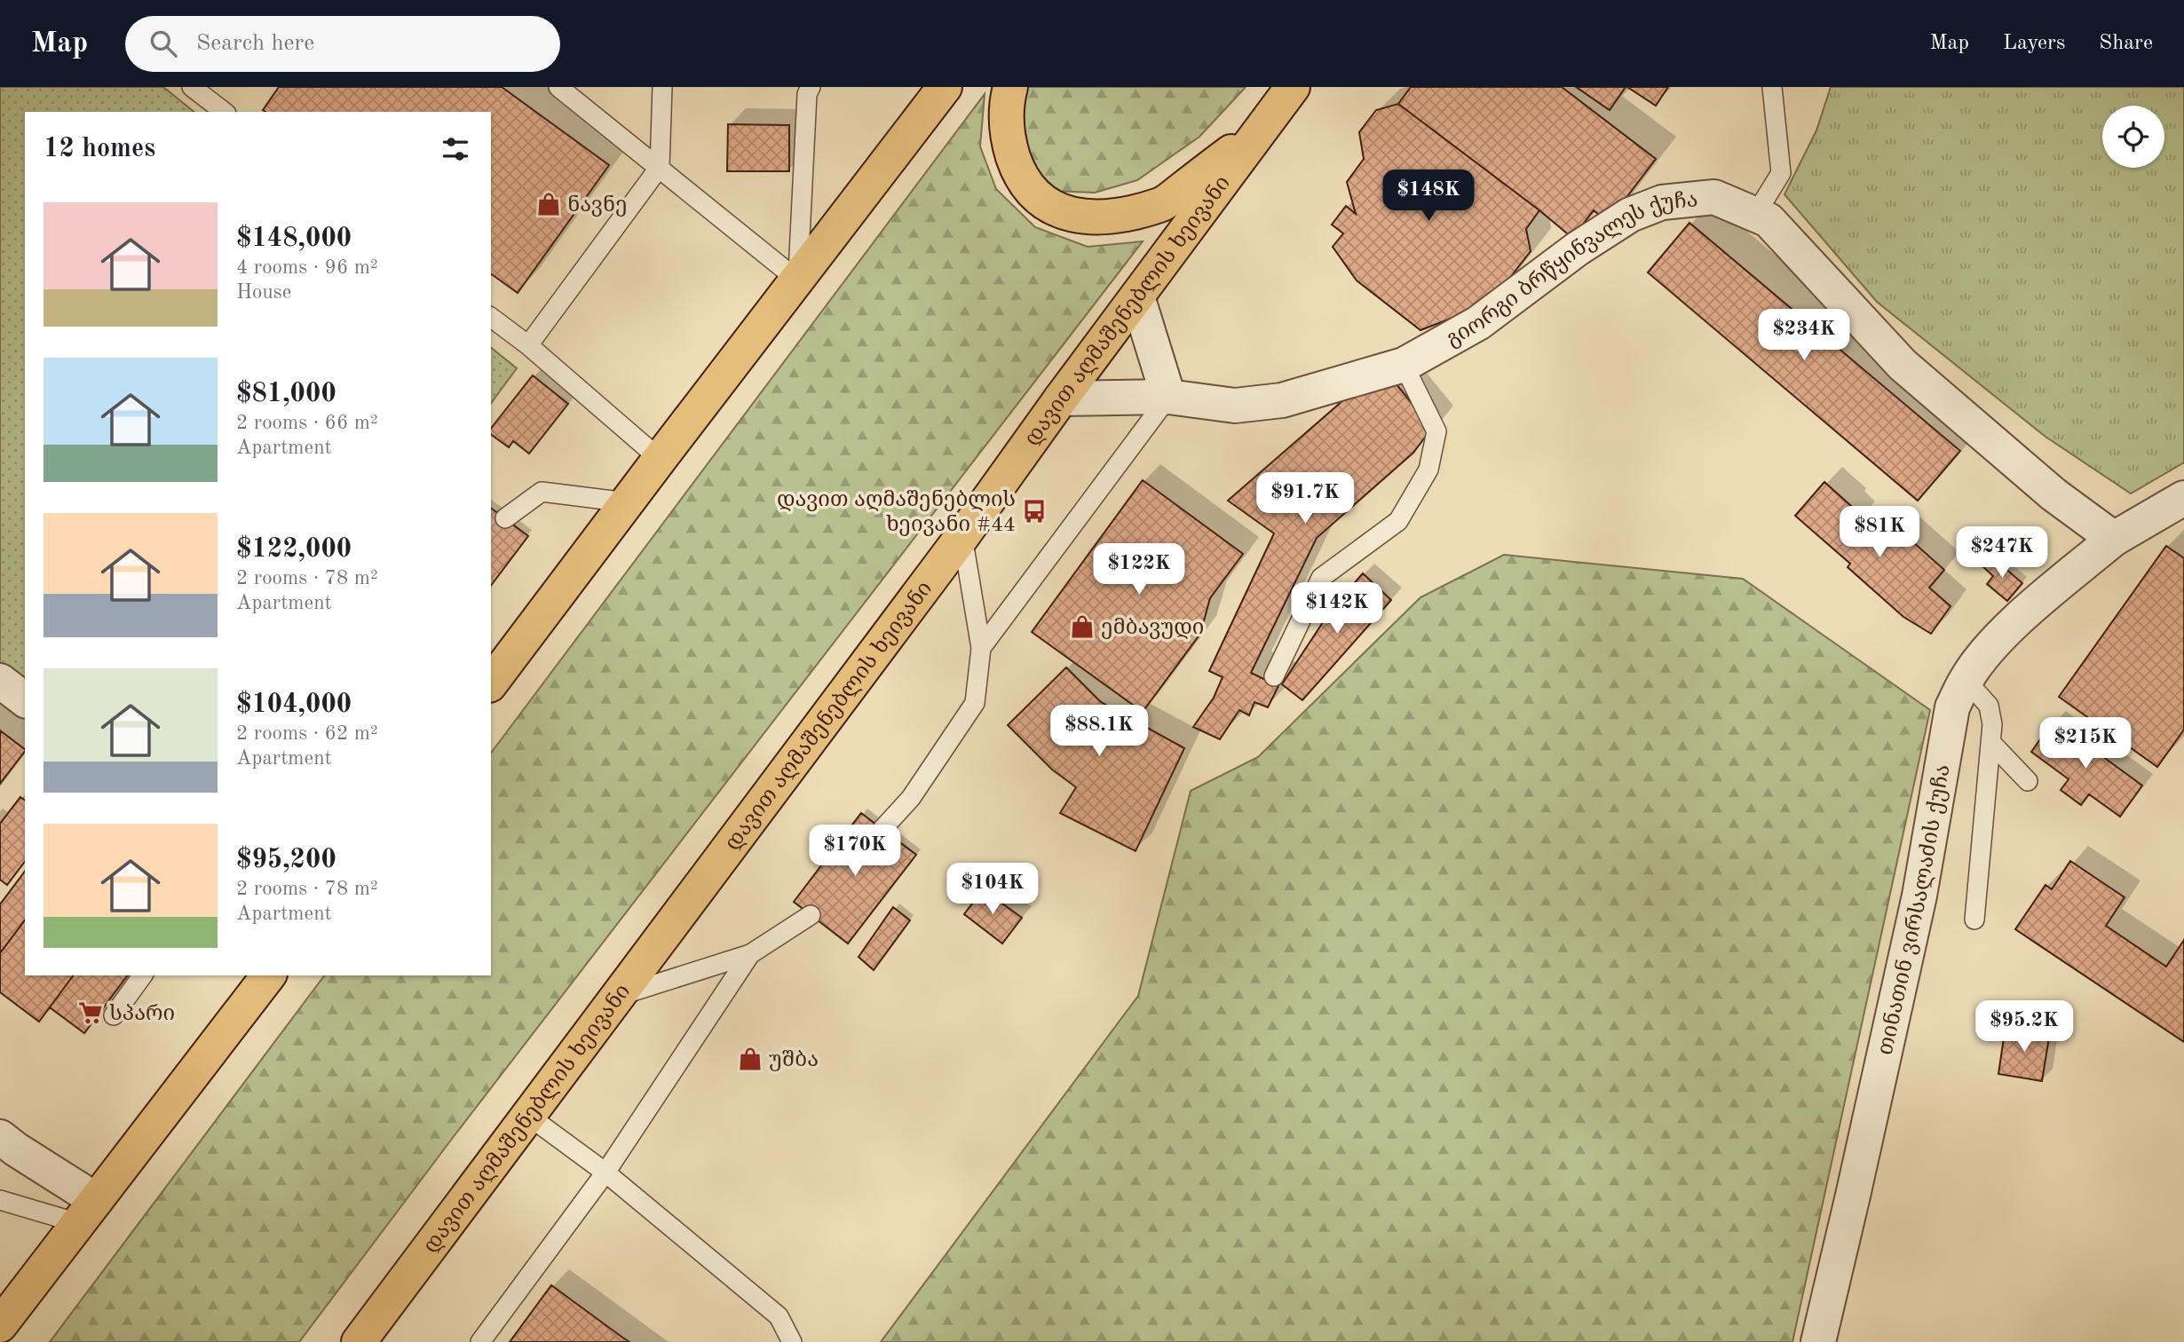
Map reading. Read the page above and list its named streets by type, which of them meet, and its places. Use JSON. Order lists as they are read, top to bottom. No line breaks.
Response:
{"streets":{"highway":["დავით აღმაშენებლის ხეივანი"],"street":["გიორგი ბრწყინვალეს ქუჩა","თინათინ ვირსალაძის ქუჩა"]},"crossings":[["გიორგი ბრწყინვალეს ქუჩა","დავით აღმაშენებლის ხეივანი"],["გიორგი ბრწყინვალეს ქუჩა","თინათინ ვირსალაძის ქუჩა"]],"places":{"shop":["ნავნე","ემბავუდი","უშბა"],"bus stop":["დავით აღმაშენებლის ხეივანი #44"],"supermarket":["სპარი"]},"page":{"header":"Map","search":"Search here","nav":["Map","Layers","Share"],"heading":"12 homes","price":["$148K","$234K","$91.7K","$81K","$247K","$122K","$142K","$88.1K","$215K","$170K","$104K","$95.2K"],"list":[{"name":"$148,000","note":"4 rooms · 96 m² · House"},{"name":"$81,000","note":"2 rooms · 66 m² · Apartment"},{"name":"$122,000","note":"2 rooms · 78 m² · Apartment"},{"name":"$104,000","note":"2 rooms · 62 m² · Apartment"},{"name":"$95,200","note":"2 rooms · 78 m² · Apartment"}]}}
